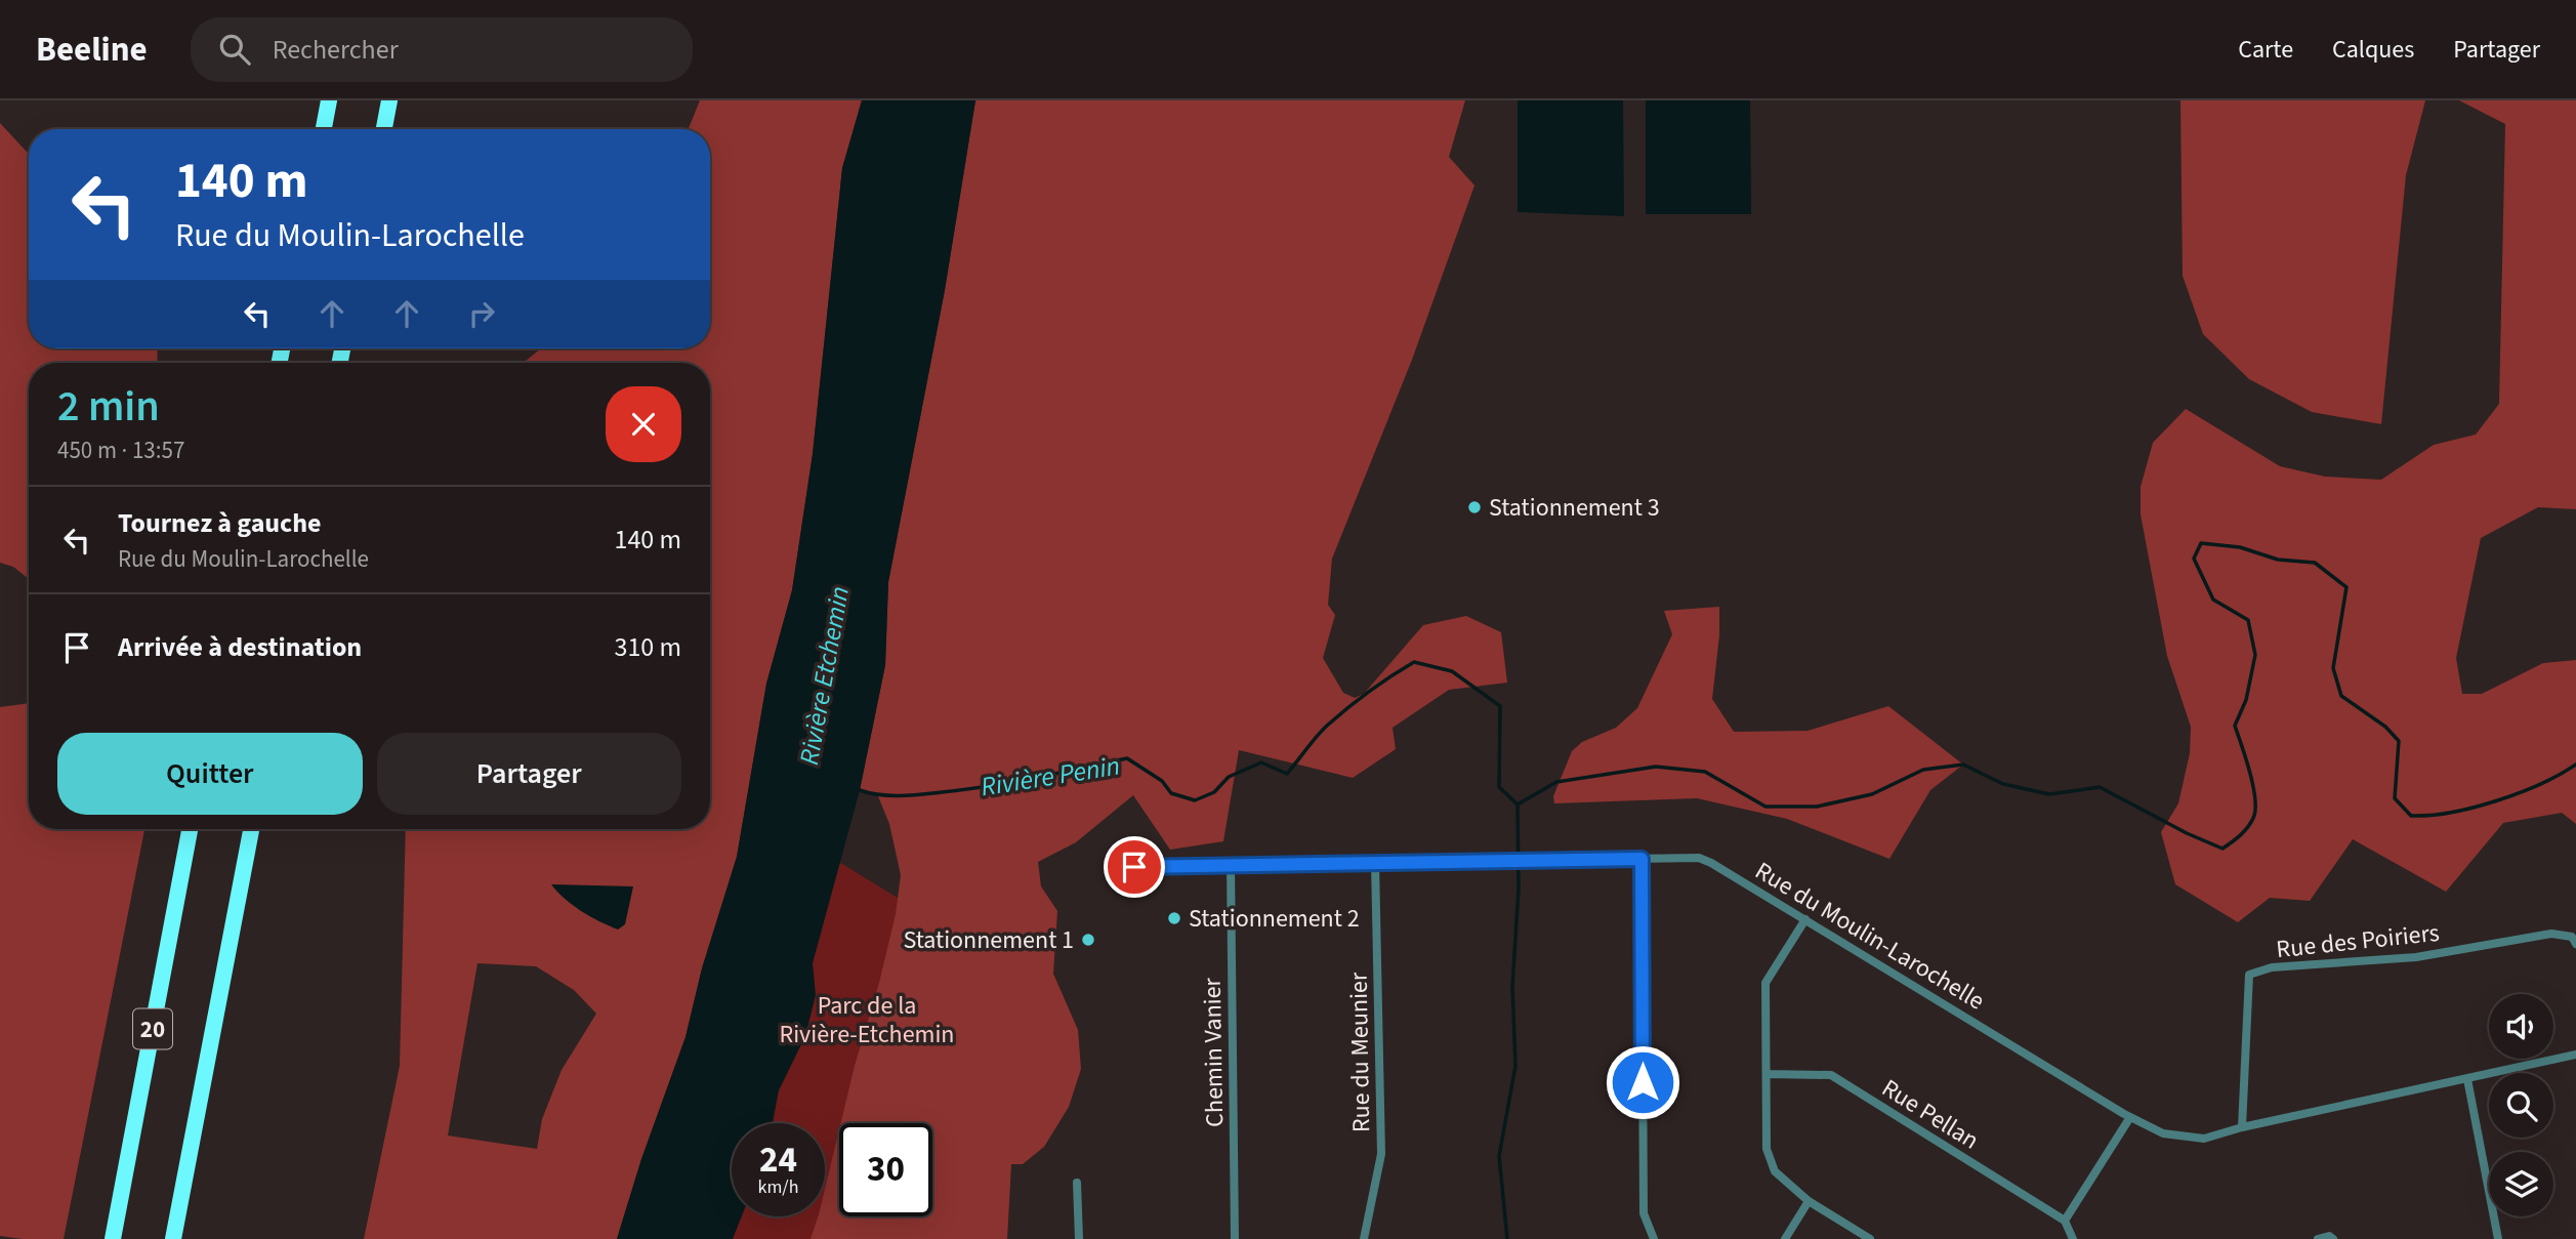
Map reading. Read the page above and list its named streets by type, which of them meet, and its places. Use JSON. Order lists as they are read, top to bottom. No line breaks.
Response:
{"streets":{"highway":["20"],"street":["Rue du Moulin-Larochelle","Rue des Poiriers","Chemin Vanier","Rue du Meunier","Rue Pellan"]},"crossings":[["Rue du Moulin-Larochelle","Rue des Poiriers"],["Rue du Moulin-Larochelle","Chemin Vanier"],["Rue du Moulin-Larochelle","Rue du Meunier"]],"water":["Rivière Etchemin","Rivière Penin"],"parks":["Parc de la Rivière-Etchemin"],"places":["Stationnement 3","Stationnement 2","Stationnement 1"],"page":{"header":"Beeline","search":"Rechercher","nav":["Carte","Calques","Partager"],"turn":["140 m","Rue du Moulin-Larochelle"],"heading":["2 min","450 m · 13:57"],"list":[{"name":"Tournez à gauche","note":"Rue du Moulin-Larochelle","value":"140 m"},{"name":"Arrivée à destination","value":"310 m"}],"buttons":["Quitter","Partager"],"speed":"24 km/h","limit":"30"}}
